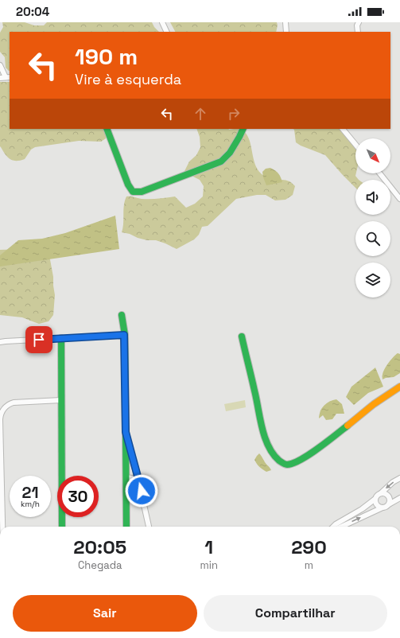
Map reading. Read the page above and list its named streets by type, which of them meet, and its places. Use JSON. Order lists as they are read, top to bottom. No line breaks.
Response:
{"north":"bottom right","page":{"status":"20:04","turn":["190 m","Vire à esquerda"],"speed":"21 km/h","limit":"30","eta":["20:05","Chegada","1","min","290","m"],"buttons":["Sair","Compartilhar"]}}
